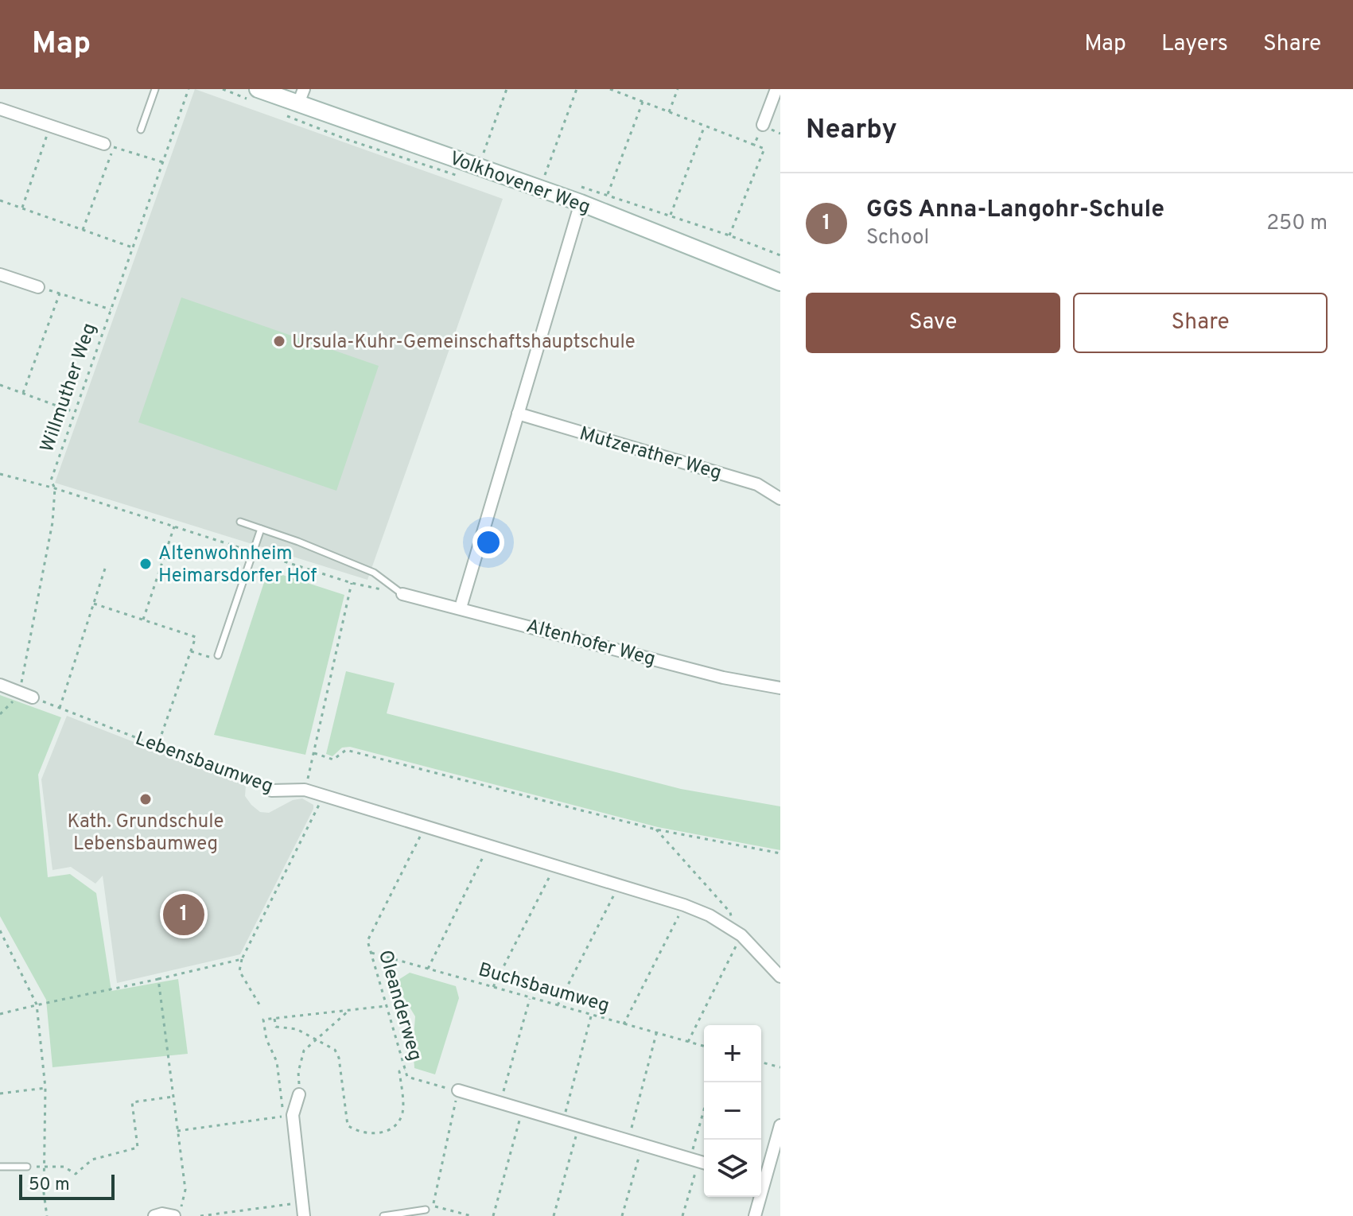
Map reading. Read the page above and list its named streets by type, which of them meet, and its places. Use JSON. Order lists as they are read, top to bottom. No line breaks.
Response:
{"streets":{"street":["Volkhovener Weg","Mutzerather Weg","Altenhofer Weg","Lebensbaumweg"],"path":["Willmuther Weg","Buchsbaumweg","Oleanderweg"]},"crossings":[["Lebensbaumweg","Oleanderweg"],["Buchsbaumweg","Oleanderweg"]],"places":["Ursula-Kuhr-Gemeinschaftshauptschule","Altenwohnheim Heimarsdorfer Hof","Kath. Grundschule Lebensbaumweg"],"scale_bar":"50 m","page":{"header":"Map","nav":["Map","Layers","Share"],"heading":"Nearby","list":[{"mark":"1","name":"GGS Anna-Langohr-Schule","note":"School","value":"250 m"}],"buttons":["Save","Share"],"pins":"1","map_buttons":["+","−"],"scale":"50 m"}}
